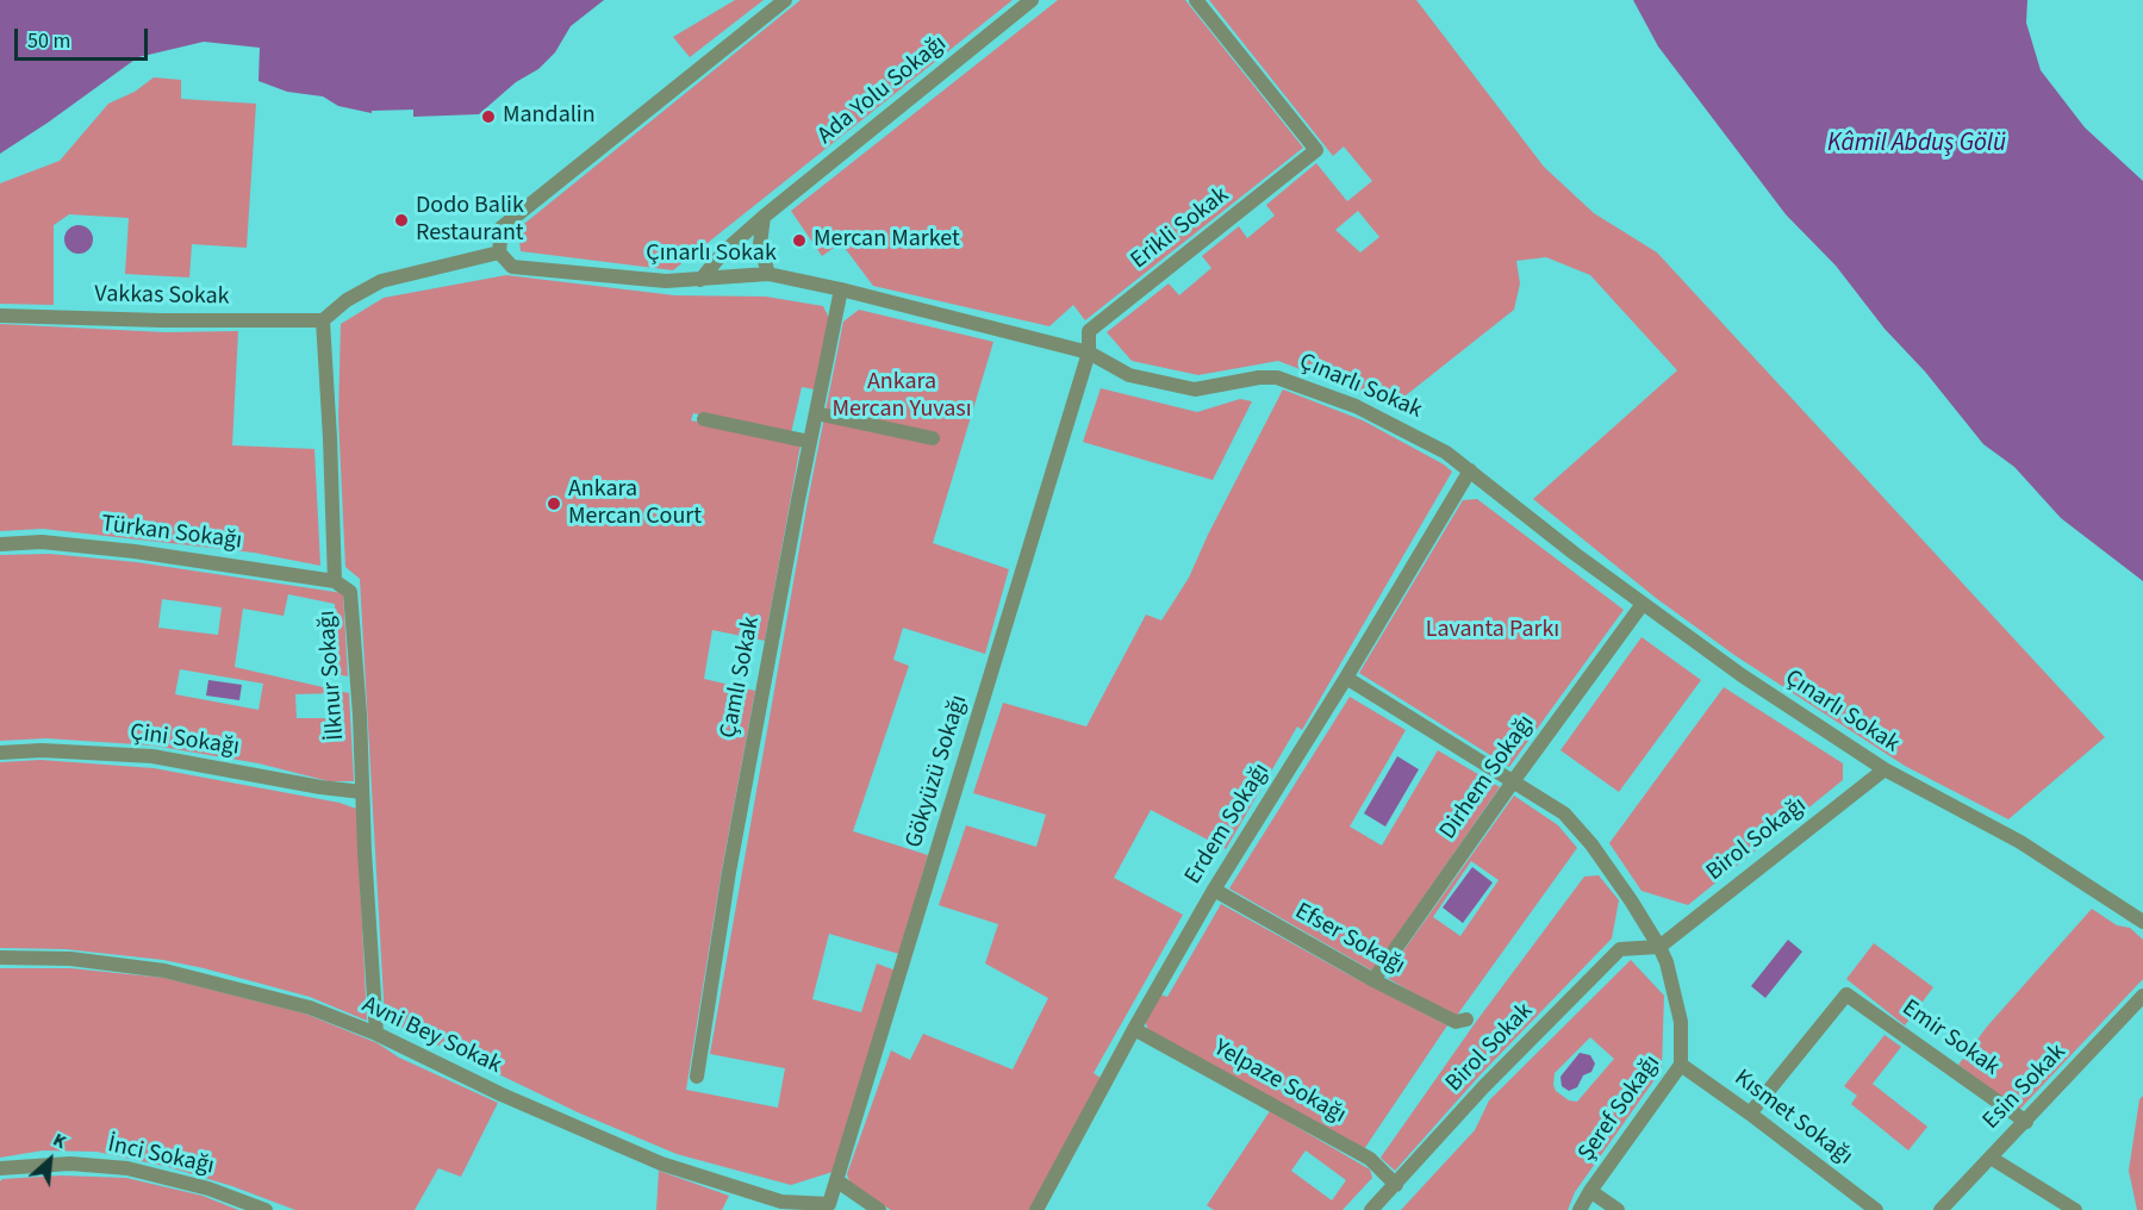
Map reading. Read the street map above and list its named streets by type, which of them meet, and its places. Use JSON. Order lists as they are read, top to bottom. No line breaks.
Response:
{"streets":{"street":["Ada Yolu Sokağı","Erikli Sokak","Çınarlı Sokak","Vakkas Sokak","Türkan Sokağı","İlknur Sokağı","Çamlı Sokak","Çini Sokağı","Gökyüzü Sokağı","Dirhem Sokağı","Erdem Sokağı","Birol Sokağı","Efser Sokağı","Avni Bey Sokak","Emir Sokak","Birol Sokak","Yelpaze Sokağı","Esin Sokak","Şeref Sokağı","Kısmet Sokağı","İnci Sokağı"]},"crossings":[["Ada Yolu Sokağı","Çınarlı Sokak"],["Erikli Sokak","Çınarlı Sokak"],["Erikli Sokak","Gökyüzü Sokağı"],["Çınarlı Sokak","Çamlı Sokak"],["Çınarlı Sokak","Gökyüzü Sokağı"],["Çınarlı Sokak","Dirhem Sokağı"],["Çınarlı Sokak","Erdem Sokağı"],["Çınarlı Sokak","Birol Sokağı"],["Vakkas Sokak","İlknur Sokağı"],["Türkan Sokağı","İlknur Sokağı"],["İlknur Sokağı","Çini Sokağı"],["İlknur Sokağı","Avni Bey Sokak"],["Gökyüzü Sokağı","Avni Bey Sokak"],["Dirhem Sokağı","Efser Sokağı"],["Dirhem Sokağı","Şeref Sokağı"],["Erdem Sokağı","Efser Sokağı"],["Erdem Sokağı","Yelpaze Sokağı"],["Erdem Sokağı","Şeref Sokağı"],["Birol Sokağı","Birol Sokak"],["Birol Sokağı","Şeref Sokağı"],["Emir Sokak","Esin Sokak"],["Emir Sokak","Kısmet Sokağı"],["Birol Sokak","Yelpaze Sokağı"],["Birol Sokak","Şeref Sokağı"],["Şeref Sokağı","Kısmet Sokağı"]],"water":["Kâmil Abduş Gölü"],"parks":["Ankara Mercan Yuvası","Lavanta Parkı"],"places":["Mandalin","Dodo Balik Restaurant","Mercan Market","Ankara Mercan Court"],"scale_bar":"50 m","north":"top right"}
